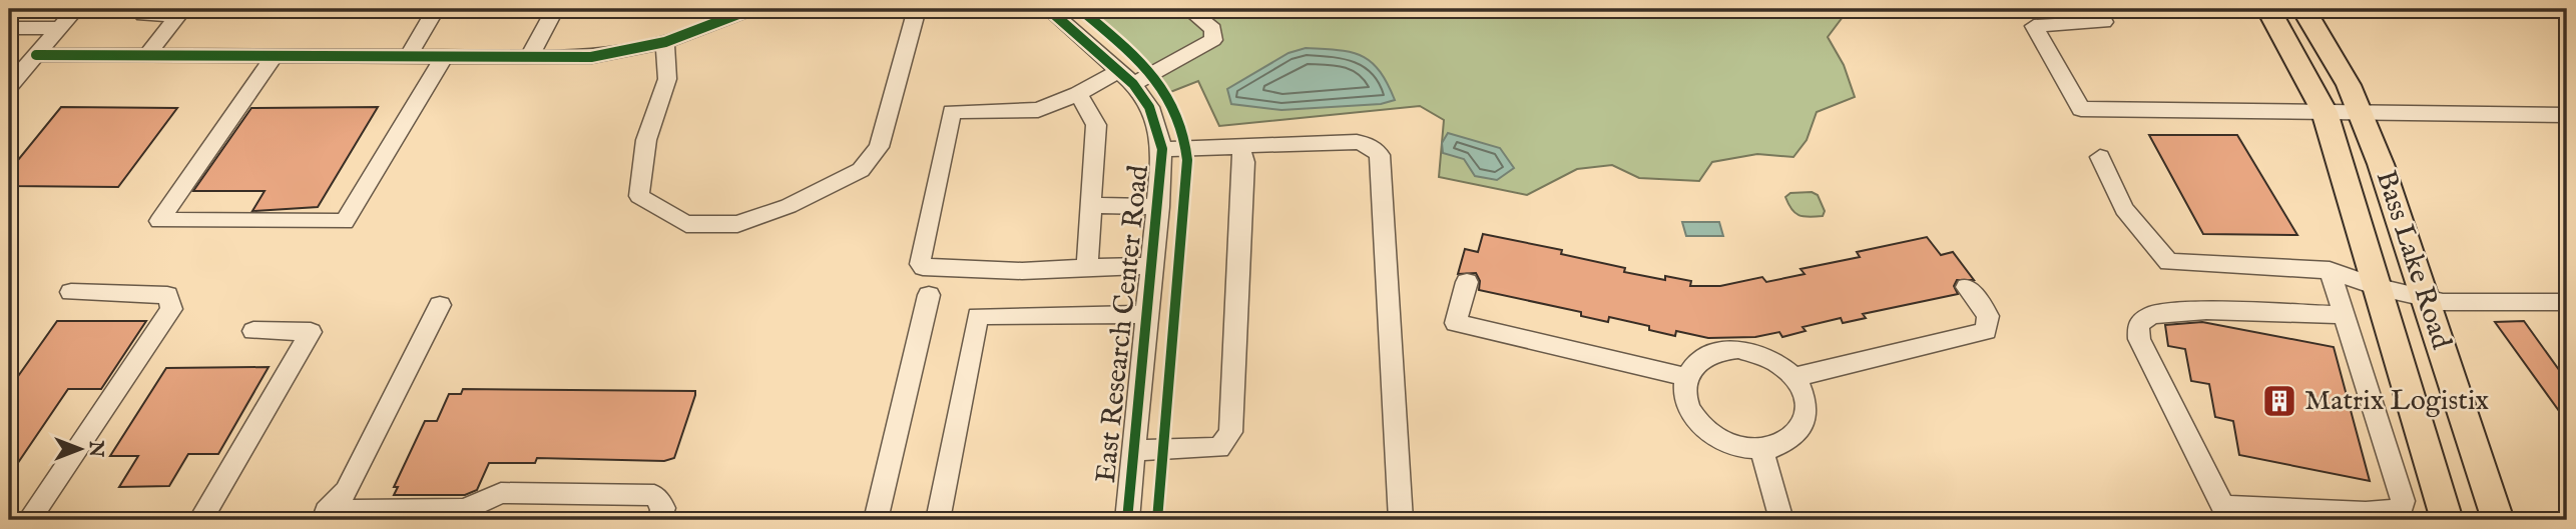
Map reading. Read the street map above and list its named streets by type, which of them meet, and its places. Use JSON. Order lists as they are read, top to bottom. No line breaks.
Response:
{"streets":{"main road":["Bass Lake Road"],"street":["East Research Center Road"]},"places":{"building":["Matrix Logistix"]},"north":"right"}
